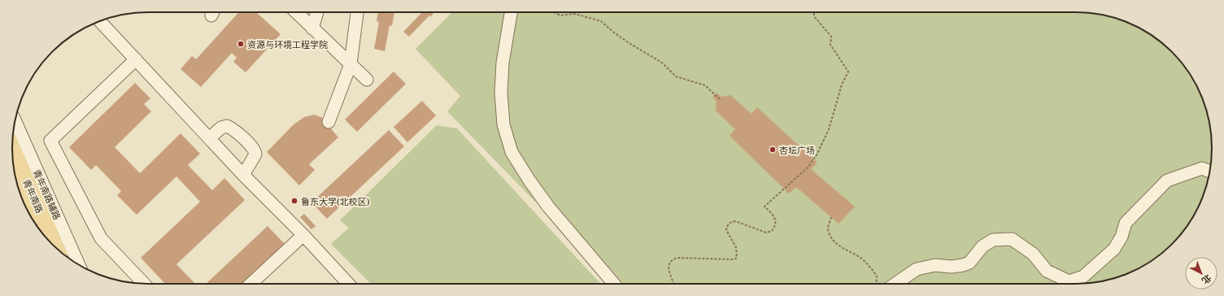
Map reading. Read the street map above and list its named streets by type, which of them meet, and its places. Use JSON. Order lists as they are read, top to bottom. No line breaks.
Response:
{"streets":{"main road":["青年南路"],"street":["青年南路辅路"]},"places":["资源与环境工程学院","杏坛广场","鲁东大学(北校区)"],"north":"bottom right"}
